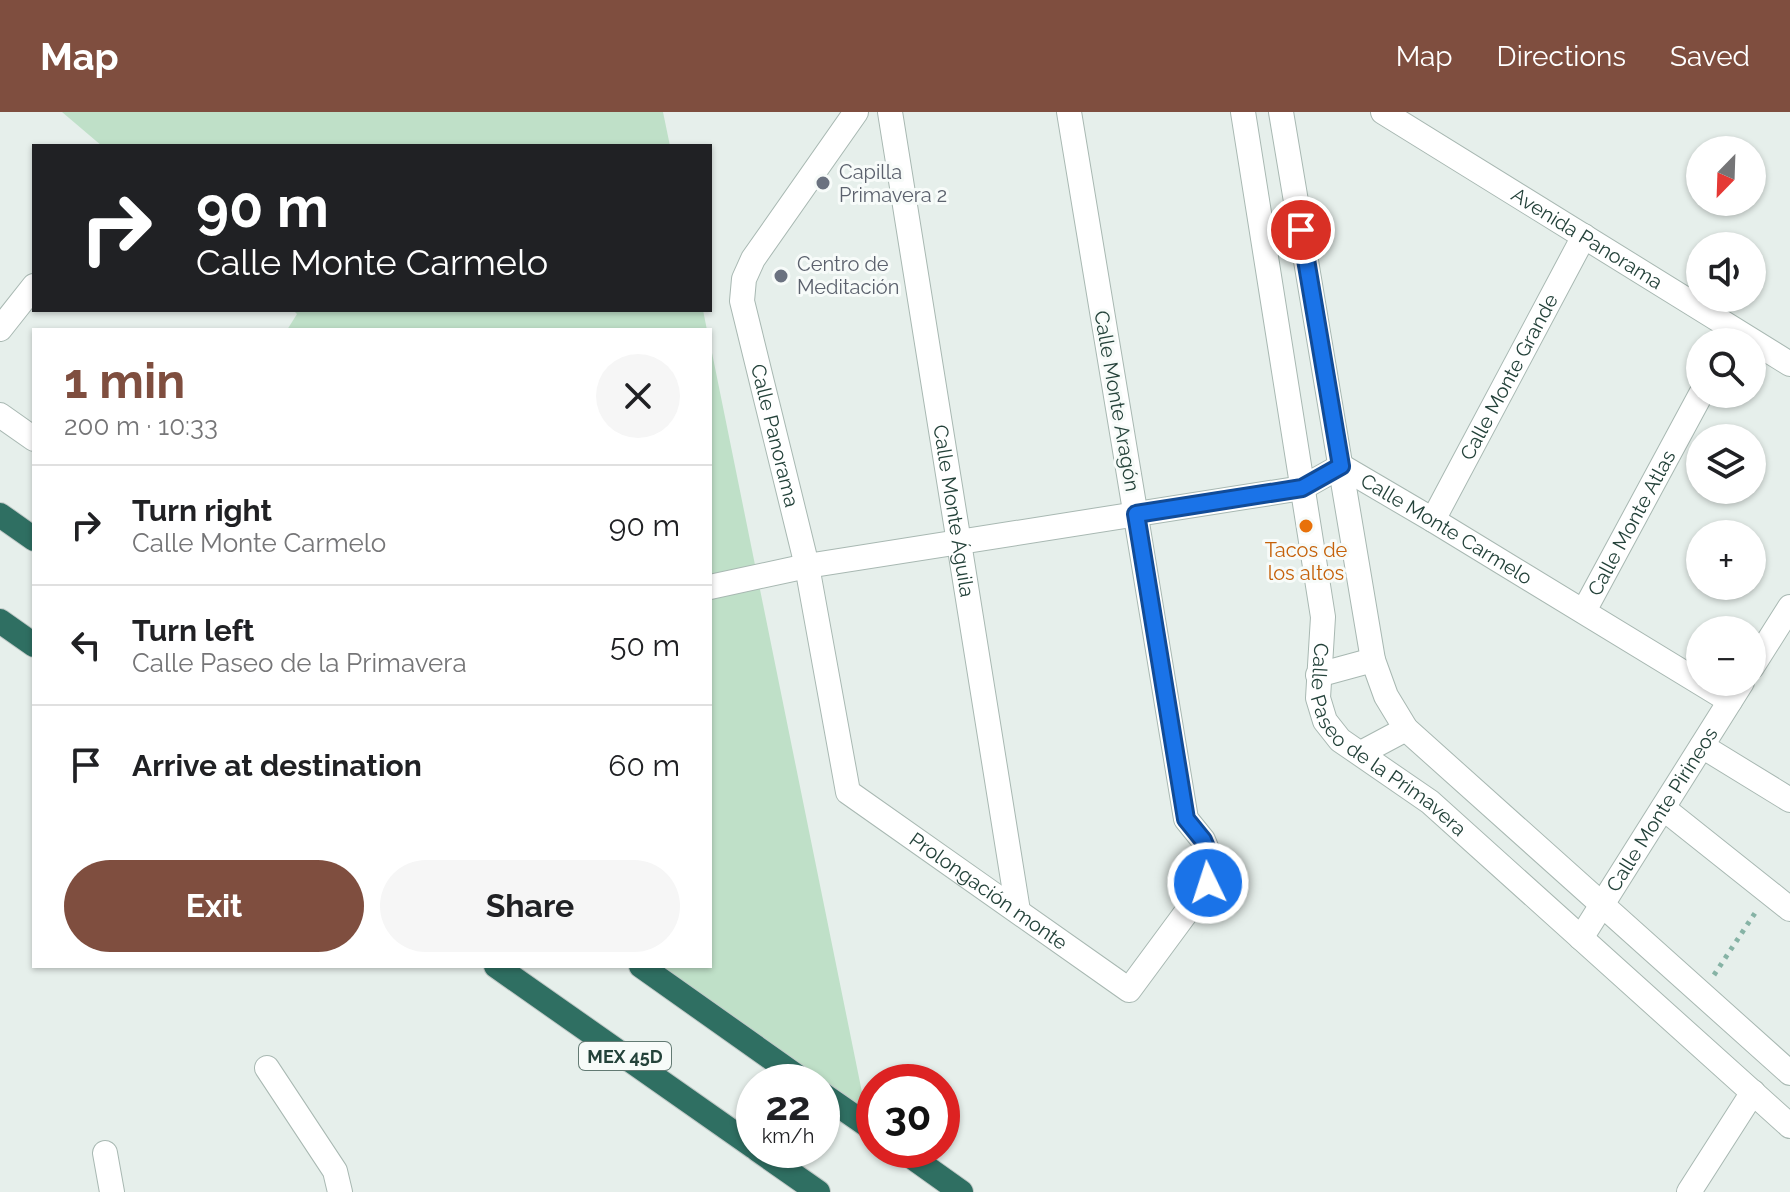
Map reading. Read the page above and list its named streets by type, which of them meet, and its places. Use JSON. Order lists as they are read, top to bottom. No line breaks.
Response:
{"streets":{"highway":["MEX 45D"],"street":["Avenida Panorama","Calle Monte Grande","Calle Monte Aragón","Calle Panorama","Calle Monte Águila","Calle Monte Atlas","Calle Monte Carmelo","Calle Paseo de la Primavera","Calle Monte Pirineos","Prolongación monte"]},"crossings":[["Avenida Panorama","Calle Monte Grande"],["Calle Monte Grande","Calle Monte Carmelo"],["Calle Monte Aragón","Calle Monte Carmelo"],["Calle Monte Aragón","Prolongación monte"],["Calle Panorama","Calle Monte Carmelo"],["Calle Panorama","Prolongación monte"],["Calle Monte Águila","Calle Monte Carmelo"],["Calle Monte Águila","Prolongación monte"],["Calle Monte Atlas","Calle Monte Carmelo"],["Calle Monte Carmelo","Calle Paseo de la Primavera"],["Calle Paseo de la Primavera","Calle Monte Pirineos"]],"places":["Capilla Primavera 2","Centro de Meditación","Tacos de los altos"],"north":"bottom left","page":{"header":"Map","nav":["Map","Directions","Saved"],"map_buttons":["+","−"],"turn":["90 m","Calle Monte Carmelo"],"heading":["1 min","200 m · 10:33"],"list":[{"name":"Turn right","note":"Calle Monte Carmelo","value":"90 m"},{"name":"Turn left","note":"Calle Paseo de la Primavera","value":"50 m"},{"name":"Arrive at destination","value":"60 m"}],"buttons":["Exit","Share"],"speed":"22 km/h","limit":"30"}}
